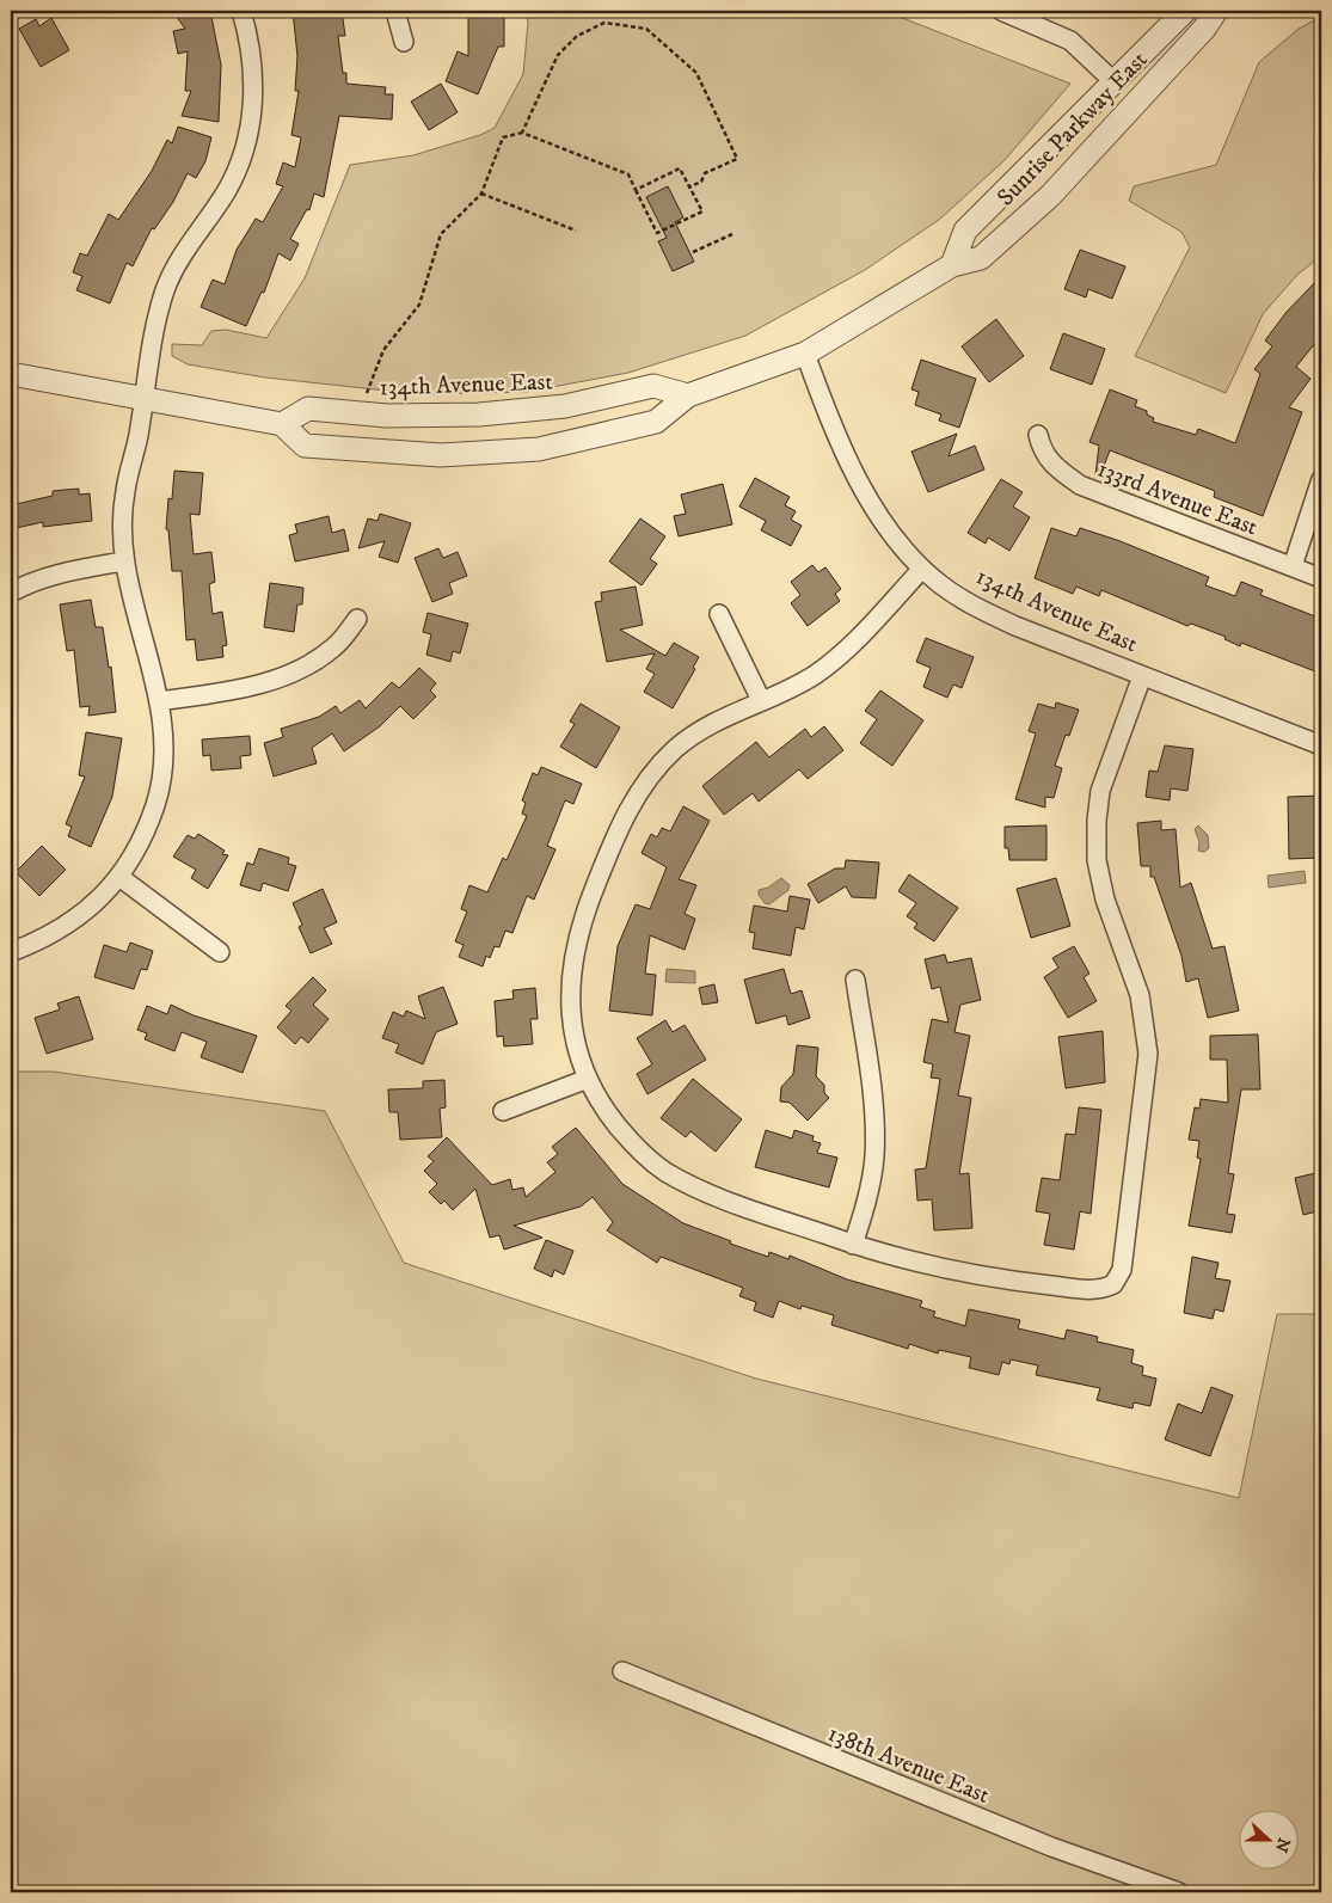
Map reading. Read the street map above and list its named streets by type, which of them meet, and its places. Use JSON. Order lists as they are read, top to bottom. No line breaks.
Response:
{"streets":{"street":["Sunrise Parkway East","134th Avenue East","133rd Avenue East","138th Avenue East"]},"crossings":[["Sunrise Parkway East","134th Avenue East"]],"north":"right"}
